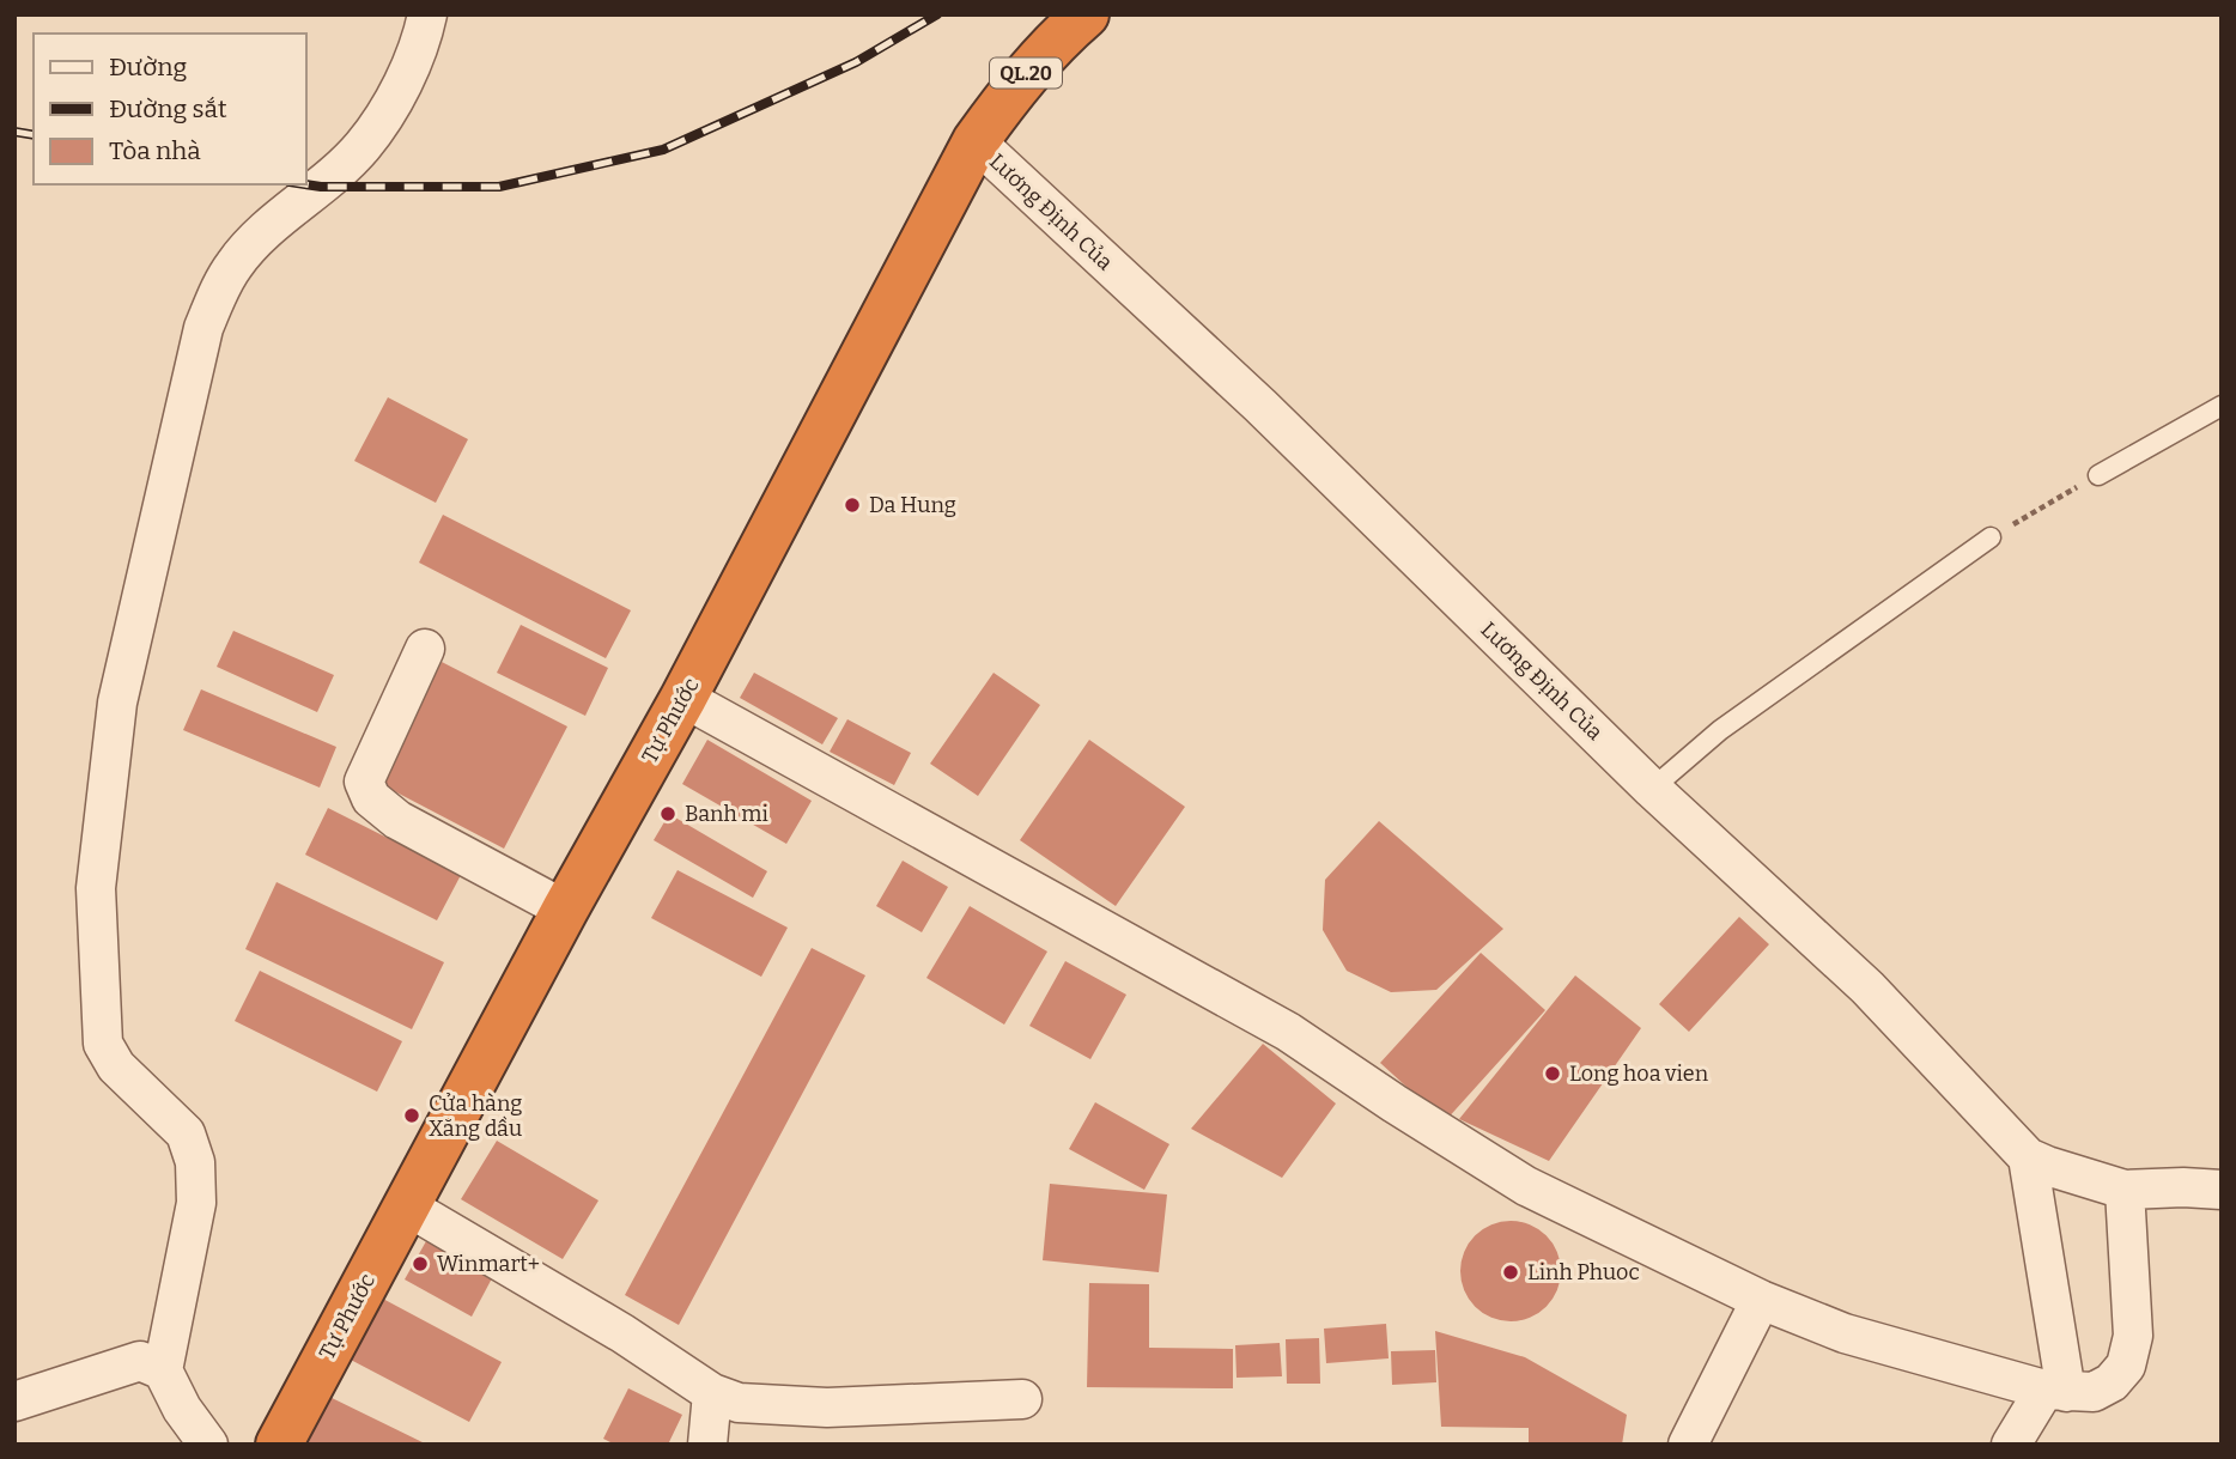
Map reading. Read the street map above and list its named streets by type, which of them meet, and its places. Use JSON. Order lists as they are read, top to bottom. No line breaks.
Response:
{"streets":{"highway":["QL.20","Tự Phước"],"street":["Lương Định Của"]},"crossings":[["Lương Định Của","Tự Phước"]],"places":["Da Hung","Banh mi","Long hoa vien","Cửa hàng Xăng dầu","Winmart+","Linh Phuoc"],"legend":["Đường","Đường sắt","Tòa nhà"]}
